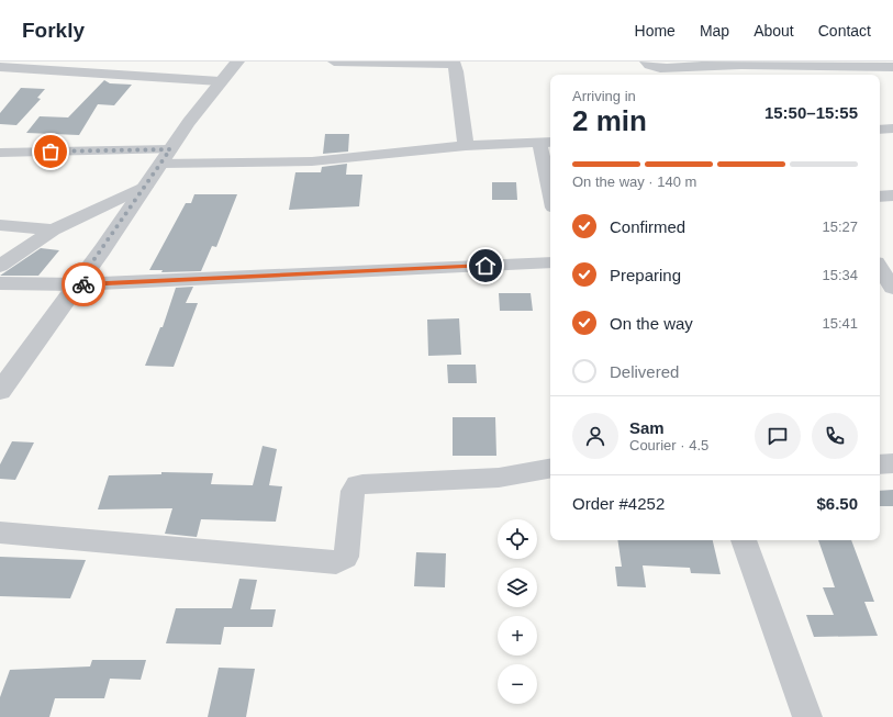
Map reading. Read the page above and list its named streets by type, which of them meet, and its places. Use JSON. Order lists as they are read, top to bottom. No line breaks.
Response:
{"page":{"header":"Forkly","nav":["Home","Map","About","Contact"],"heading":["2 min","Arriving in","15:50–15:55"],"panel":["Sam","Courier · 4.5","Order #4252","$6.50"],"bar":"On the way · 140 m","list":[["Confirmed","15:27"],["Preparing","15:34"],["On the way","15:41"],"Delivered"],"map_buttons":["+","−"]}}
